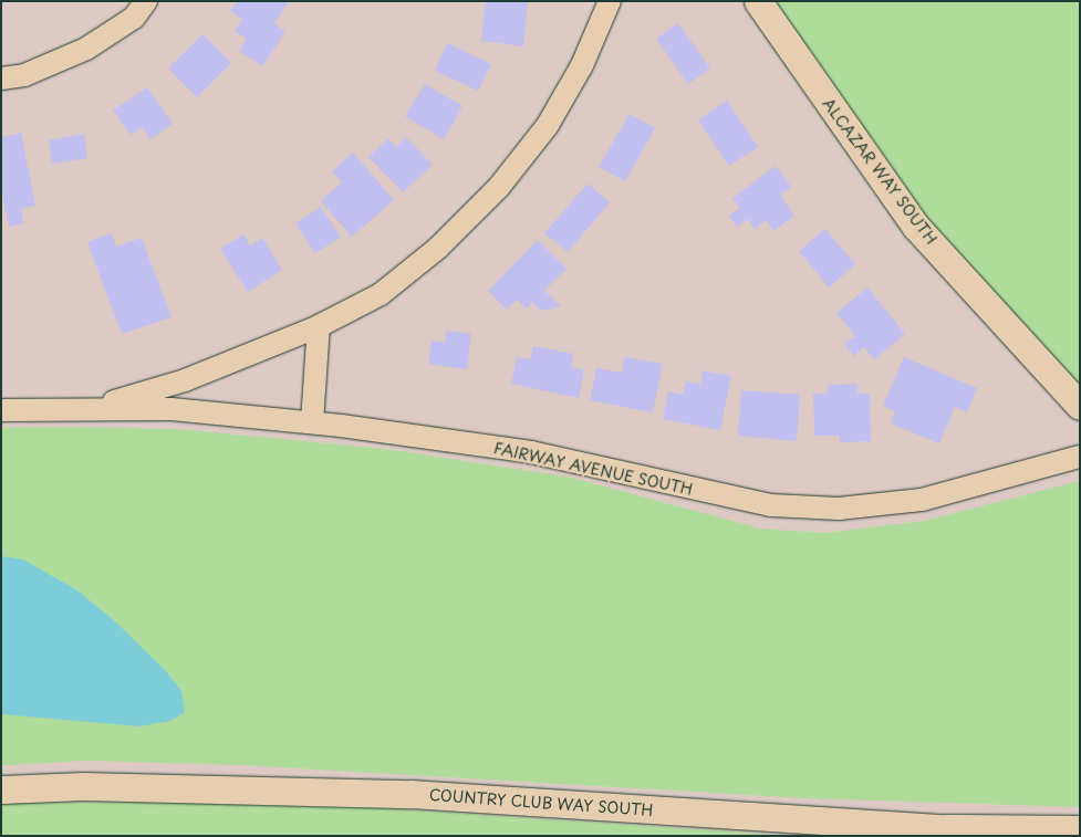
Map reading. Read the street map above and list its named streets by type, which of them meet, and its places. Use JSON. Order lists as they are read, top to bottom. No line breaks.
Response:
{"streets":{"street":["ALCAZAR WAY SOUTH","FAIRWAY AVENUE SOUTH","COUNTRY CLUB WAY SOUTH"]}}
